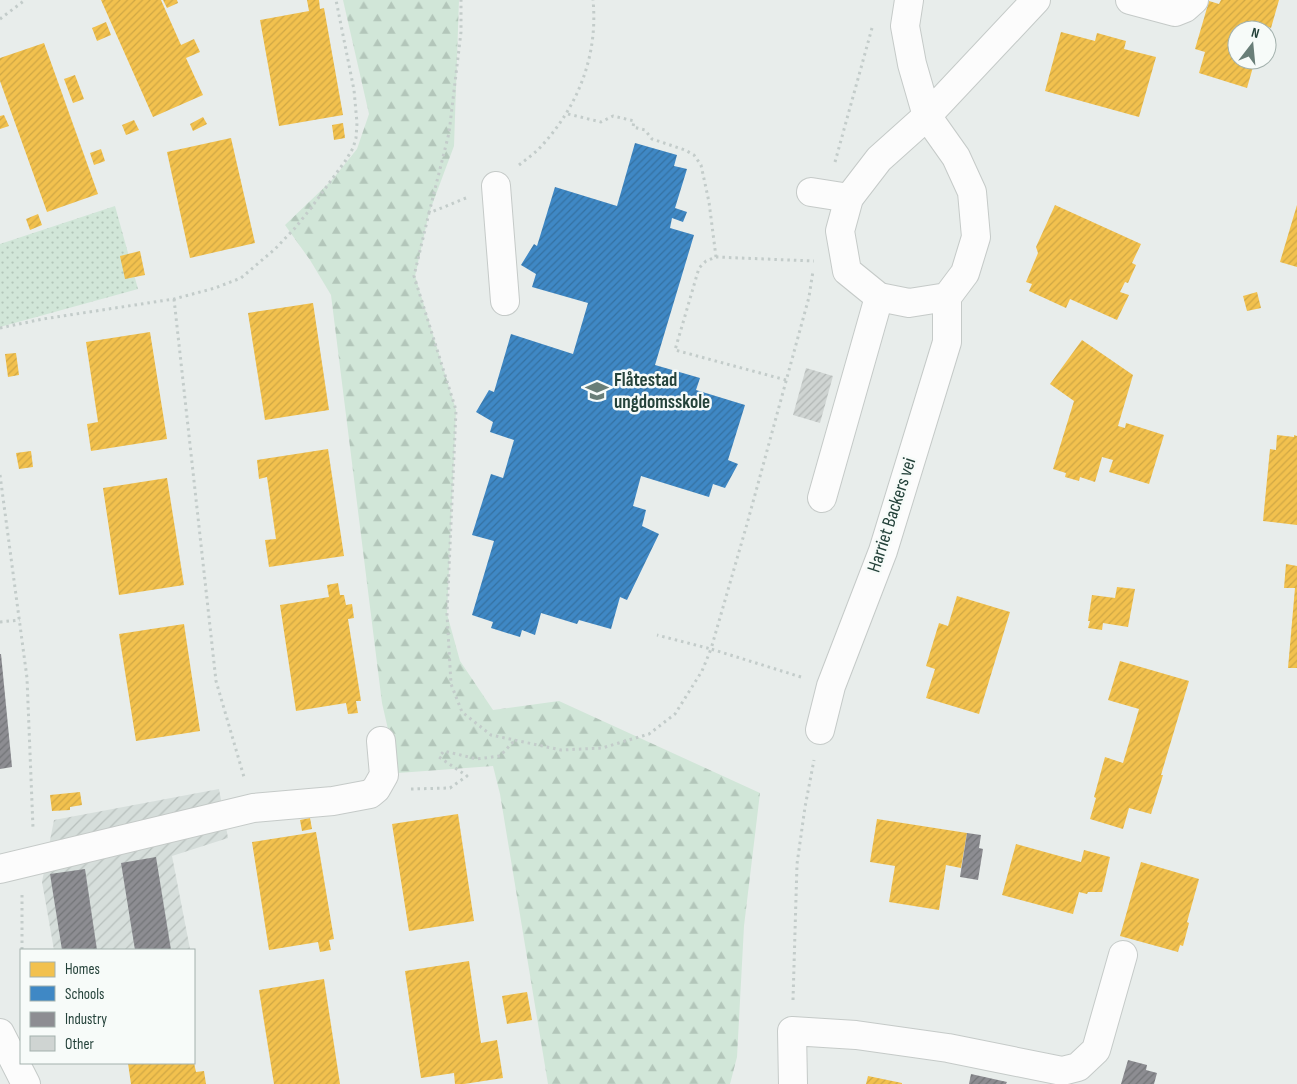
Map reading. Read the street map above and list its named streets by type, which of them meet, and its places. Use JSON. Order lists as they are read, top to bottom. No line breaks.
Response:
{"streets":{"street":["Harriet Backers vei"]},"places":{"school or university":["Flåtestad ungdomsskole"]},"legend":["Homes","Schools","Industry","Other"],"north":"top"}
